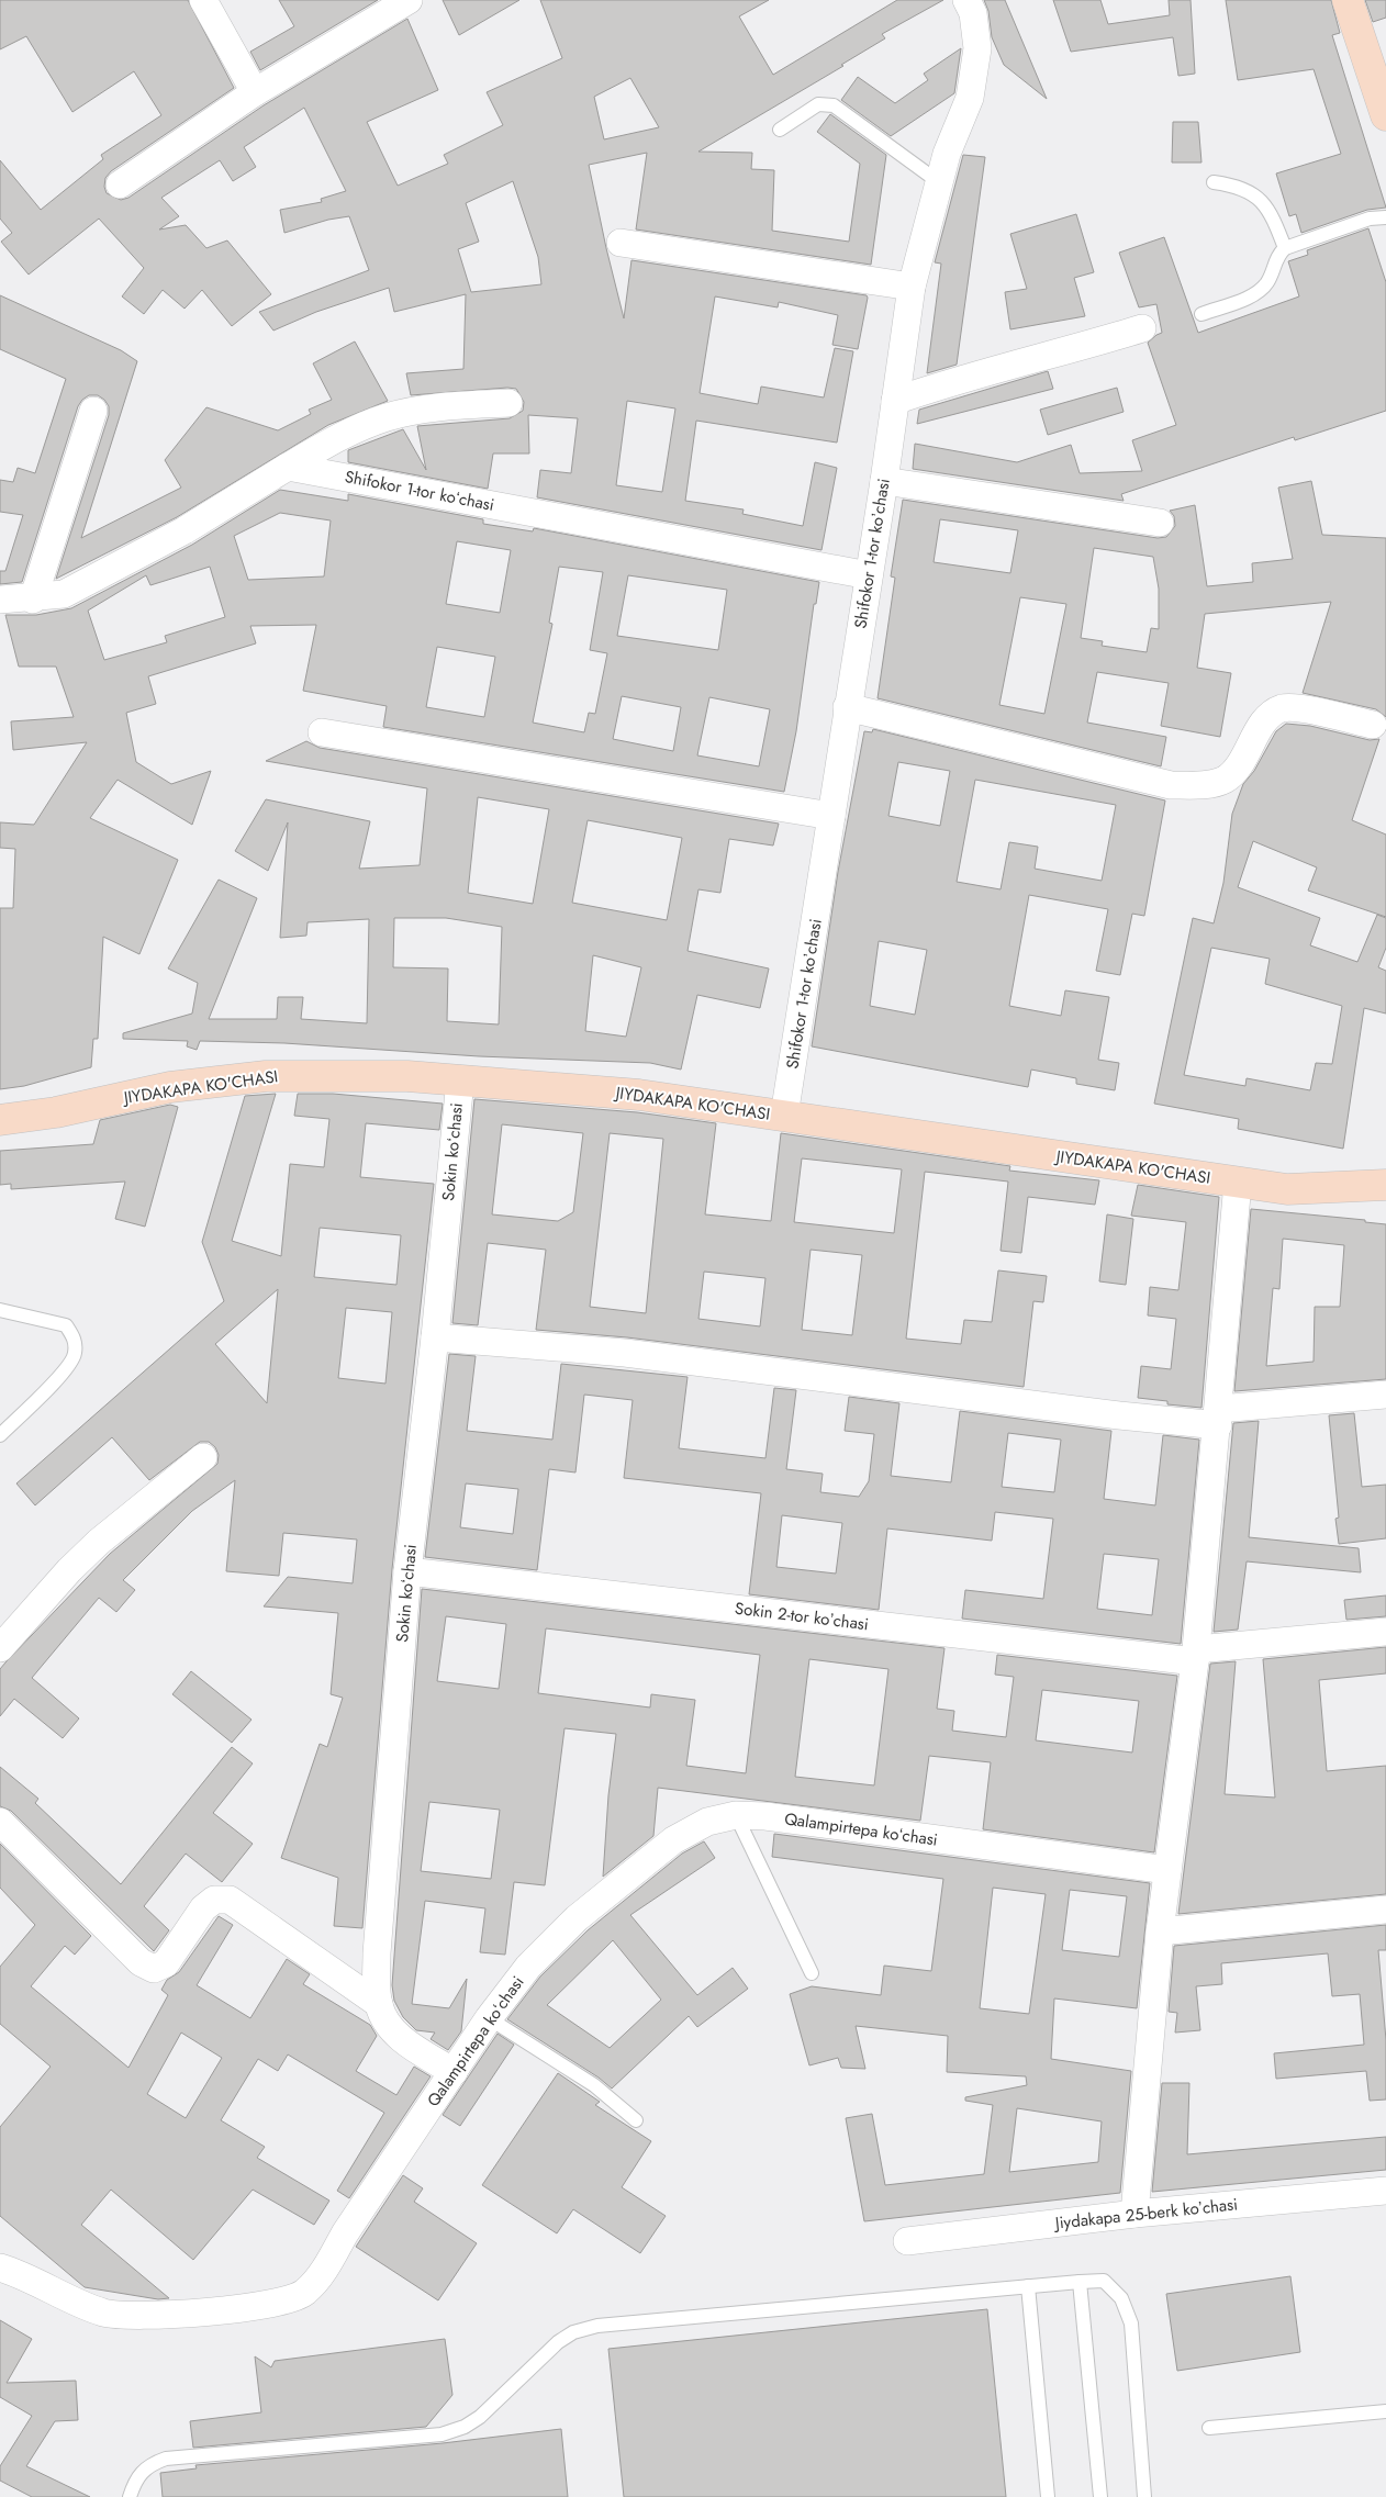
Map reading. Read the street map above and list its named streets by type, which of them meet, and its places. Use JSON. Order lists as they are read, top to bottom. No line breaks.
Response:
{"streets":{"street":["Shifokor 1-tor koʻchasi","Shifokor 1-tor koʼchasi","JIYDAKAPA KO'CHASI","Sokin koʻchasi","Sokin 2-tor koʼchasi","Qalampirtepa koʻchasi","Jiydakapa 25-berk koʼchasi"]},"crossings":[["Shifokor 1-tor koʻchasi","Shifokor 1-tor koʼchasi"],["Shifokor 1-tor koʼchasi","JIYDAKAPA KO'CHASI"],["JIYDAKAPA KO'CHASI","Sokin koʻchasi"],["Sokin koʻchasi","Sokin 2-tor koʼchasi"],["Sokin koʻchasi","Qalampirtepa koʻchasi"]]}
